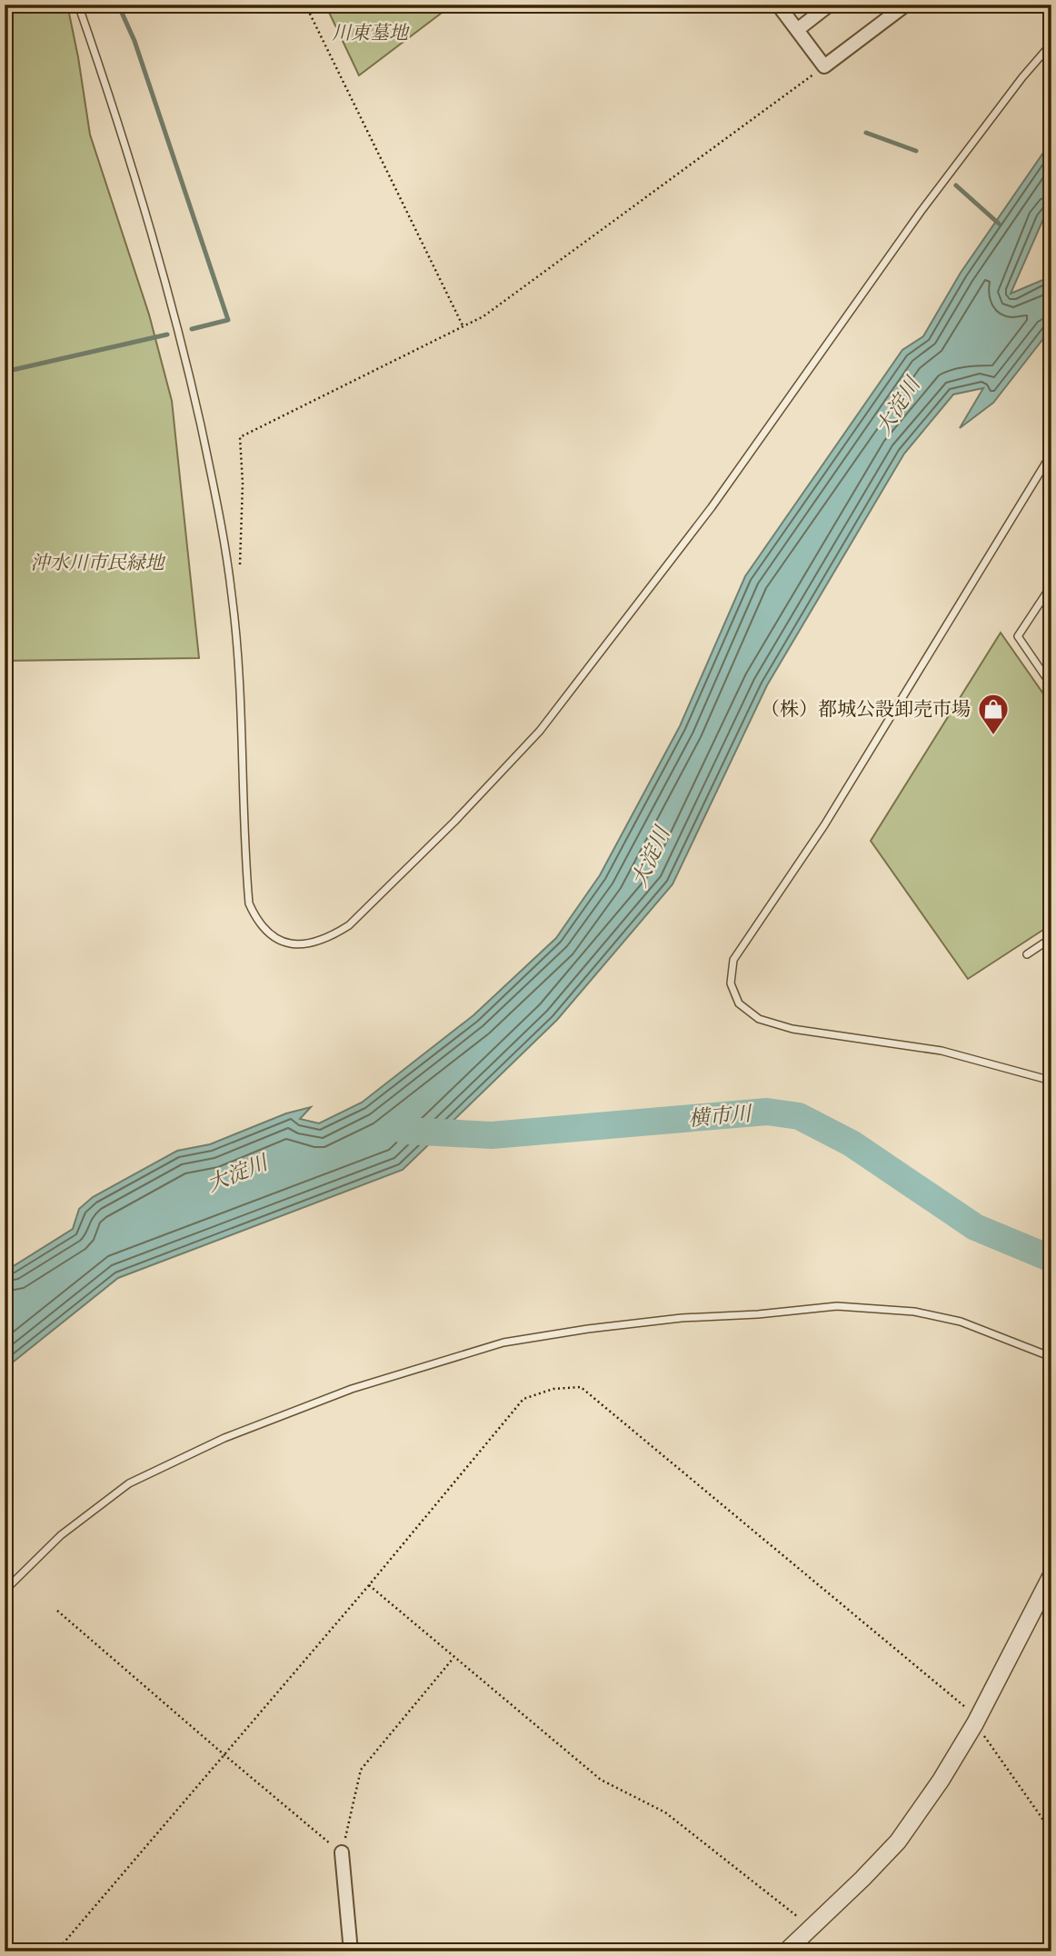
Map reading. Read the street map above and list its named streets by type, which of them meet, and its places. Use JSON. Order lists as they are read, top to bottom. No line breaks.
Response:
{"water":["大淀川","横市川"],"parks":["川東墓地","沖水川市民緑地"],"places":{"shop":["（株）都城公設卸売市場"]}}
